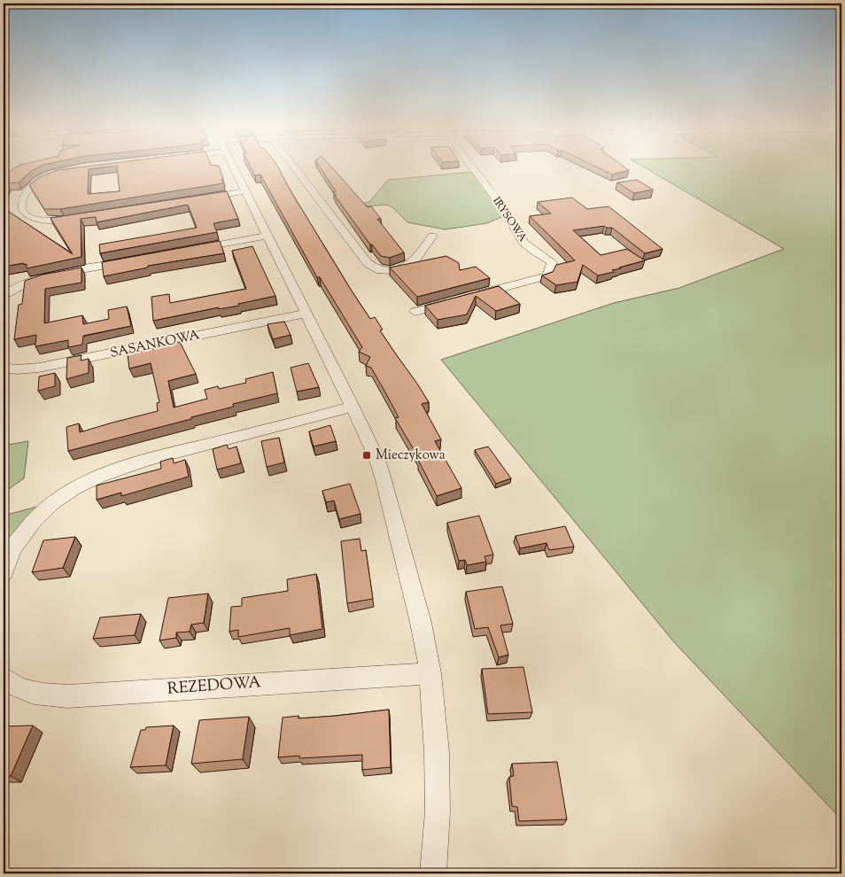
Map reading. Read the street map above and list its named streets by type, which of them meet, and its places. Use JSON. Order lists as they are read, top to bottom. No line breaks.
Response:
{"streets":{"street":["IRYSOWA","SASANKOWA","REZEDOWA"]},"places":{"transit":["Mieczykowa"]}}
